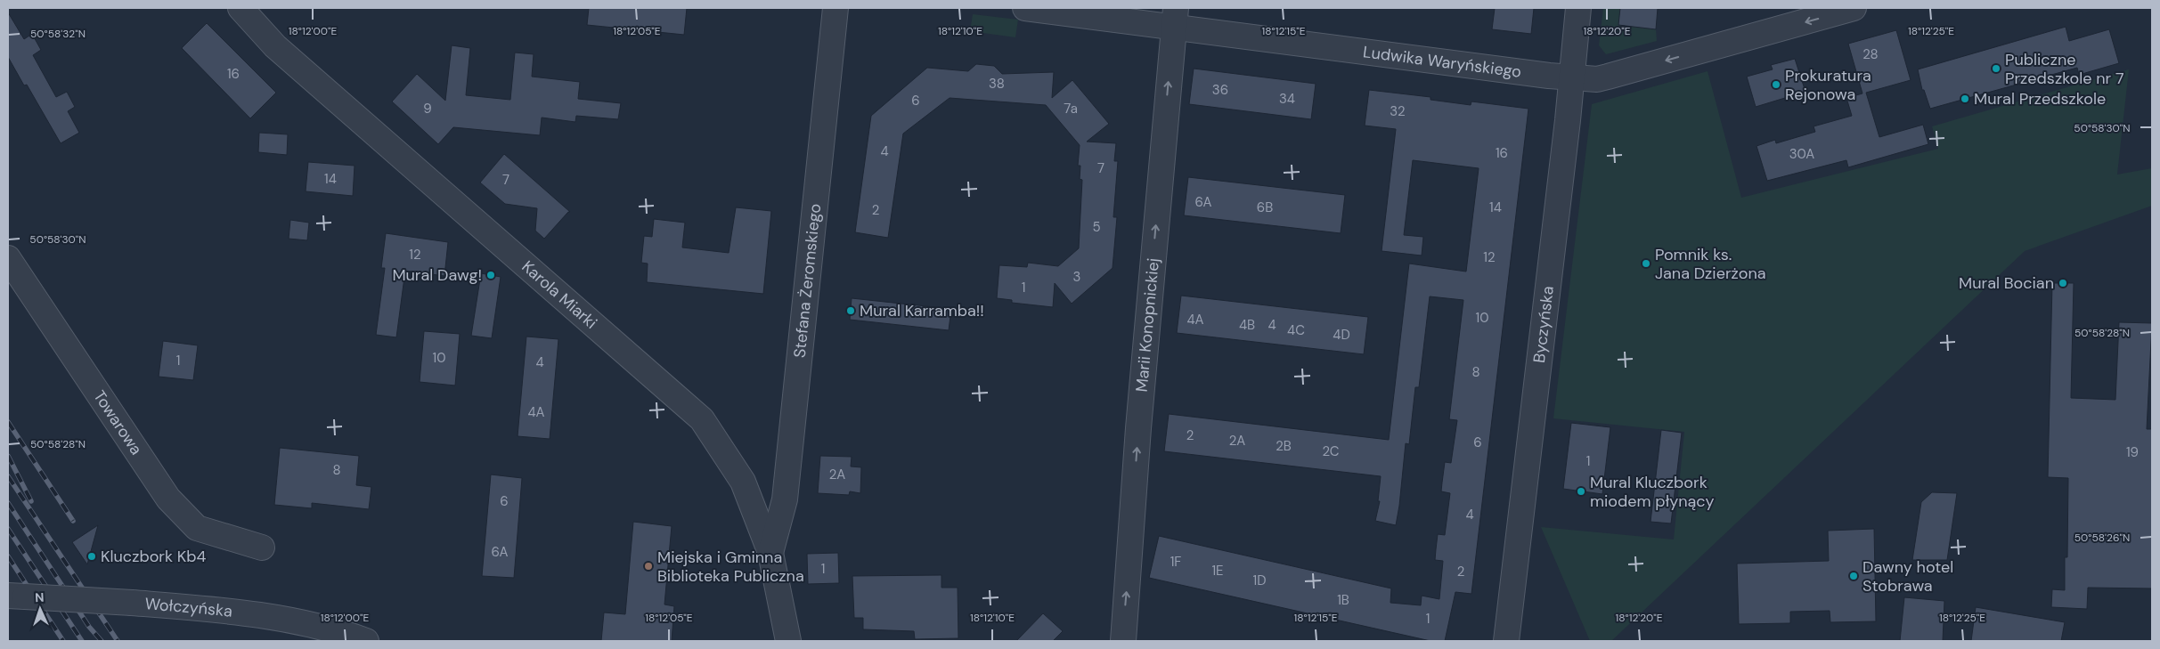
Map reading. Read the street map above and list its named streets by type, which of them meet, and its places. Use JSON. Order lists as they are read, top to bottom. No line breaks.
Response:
{"streets":{"street":["Ludwika Waryńskiego","Stefana Żeromskiego","Karola Miarki","Marii Konopnickiej","Byczyńska","Towarowa","Wołczyńska"]},"crossings":[["Ludwika Waryńskiego","Marii Konopnickiej"],["Ludwika Waryńskiego","Byczyńska"],["Stefana Żeromskiego","Karola Miarki"]],"one_way":["Marii Konopnickiej"],"places":["Publiczne Przedszkole nr 7","Prokuratura Rejonowa","Mural Przedszkole","Pomnik ks. Jana Dzierżona","Mural Dawg!","Mural Bocian","Mural Karramba!!","Mural Kluczbork miodem płynący","Kluczbork Kb4","Miejska i Gminna Biblioteka Publiczna","Dawny hotel Stobrawa"],"house_numbers":["28","16","38","36","34","6","9","7a","32","4","16","30A","7","14","7","6A","6B","14","2","5","12","12","3","1","10","4A","4B","4","4C","4D","10","1","4","8","4A","2","2A","6","2B","2C","19","1","8","2A","6","4","6A","1F","1","1E","2","1D","1B","1"],"north":"top","coordinates":["18°12'00\"E","18°12'05\"E","18°12'10\"E","18°12'15\"E","18°12'20\"E","18°12'25\"E","50°58'32\"N","50°58'30\"N","50°58'28\"N","50°58'26\"N"]}
